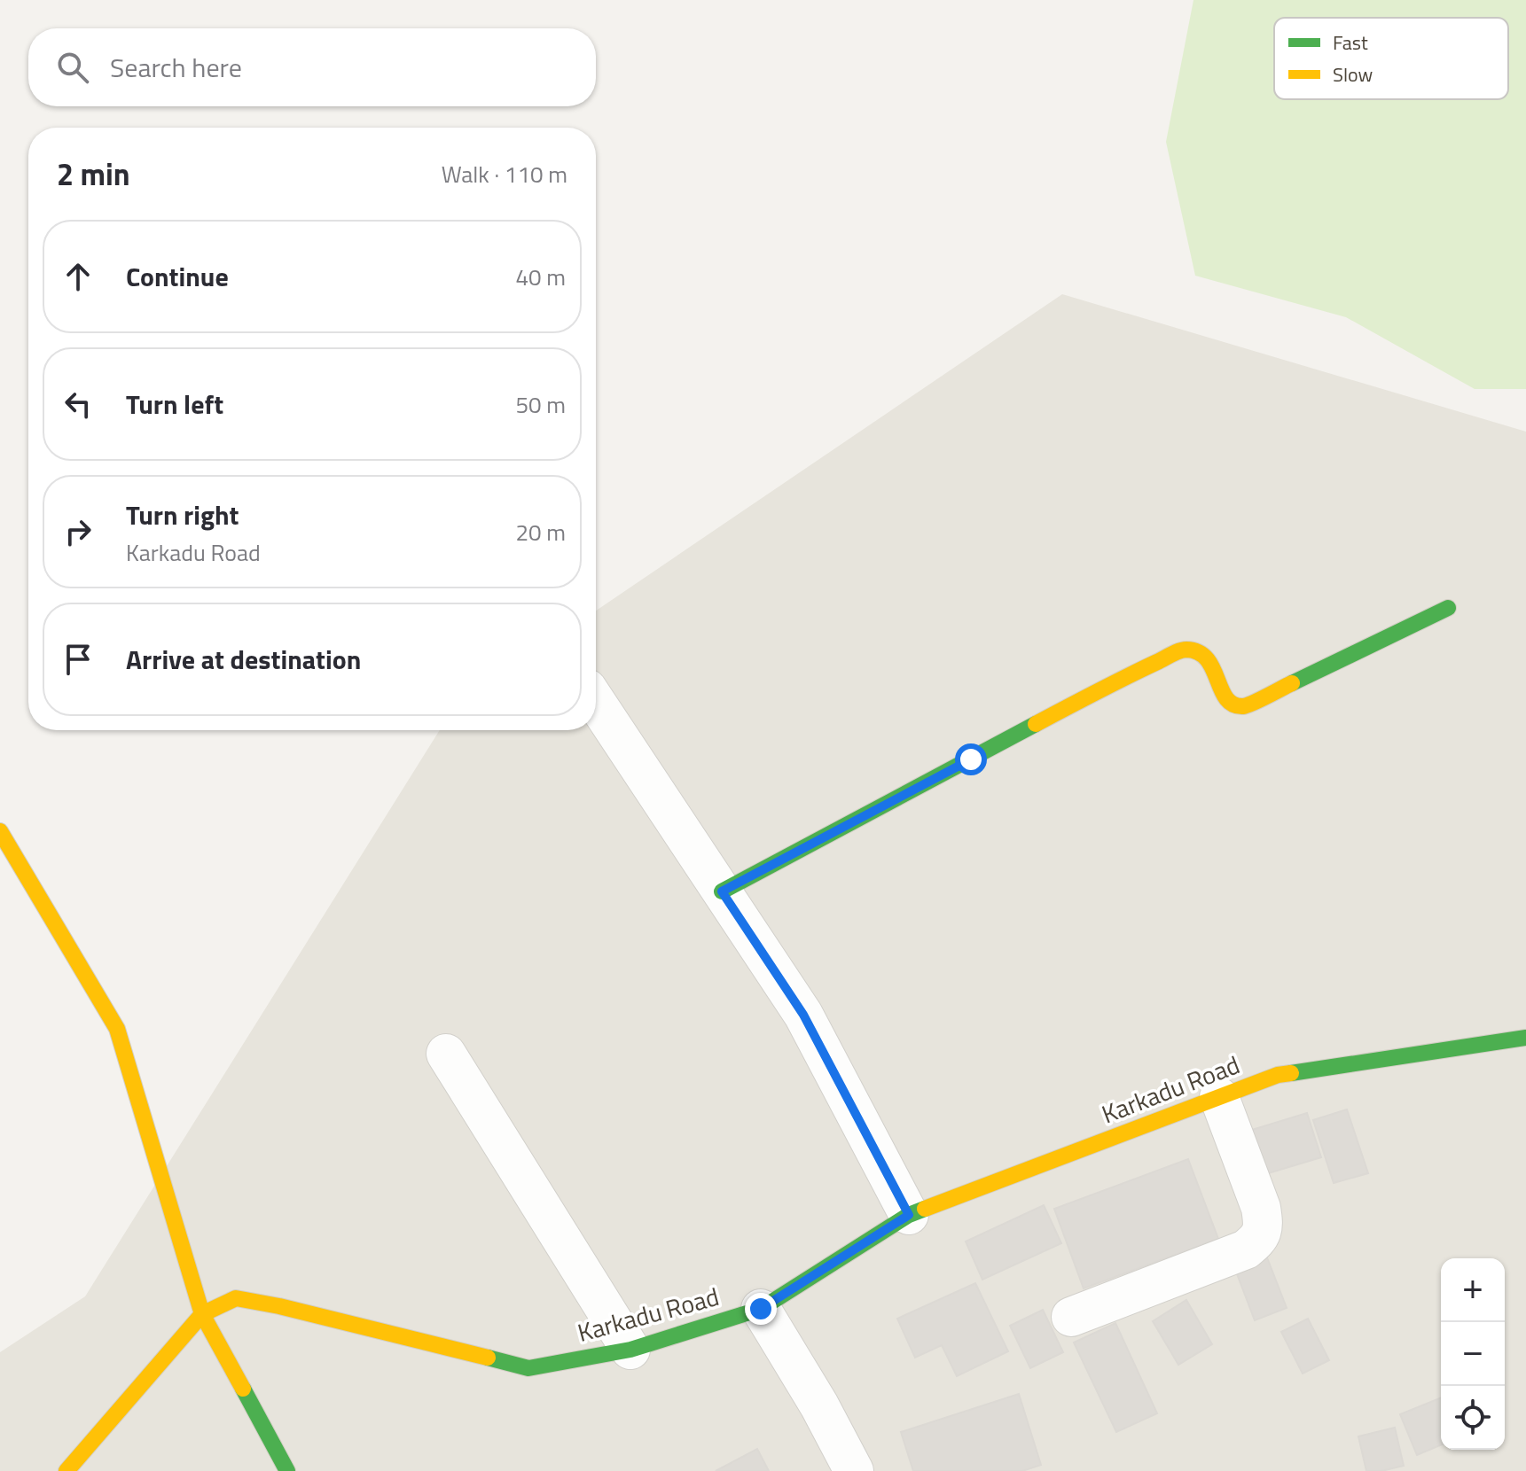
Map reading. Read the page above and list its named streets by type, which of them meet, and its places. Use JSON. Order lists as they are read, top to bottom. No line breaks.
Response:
{"streets":{"street":["Karkadu Road"]},"legend":["Fast","Slow"],"page":{"search":"Search here","heading":["2 min","Walk · 110 m"],"list":[["Continue","40 m"],["Turn left","50 m"],["Turn right","Karkadu Road","20 m"],"Arrive at destination"],"map_buttons":["+","−"]}}
